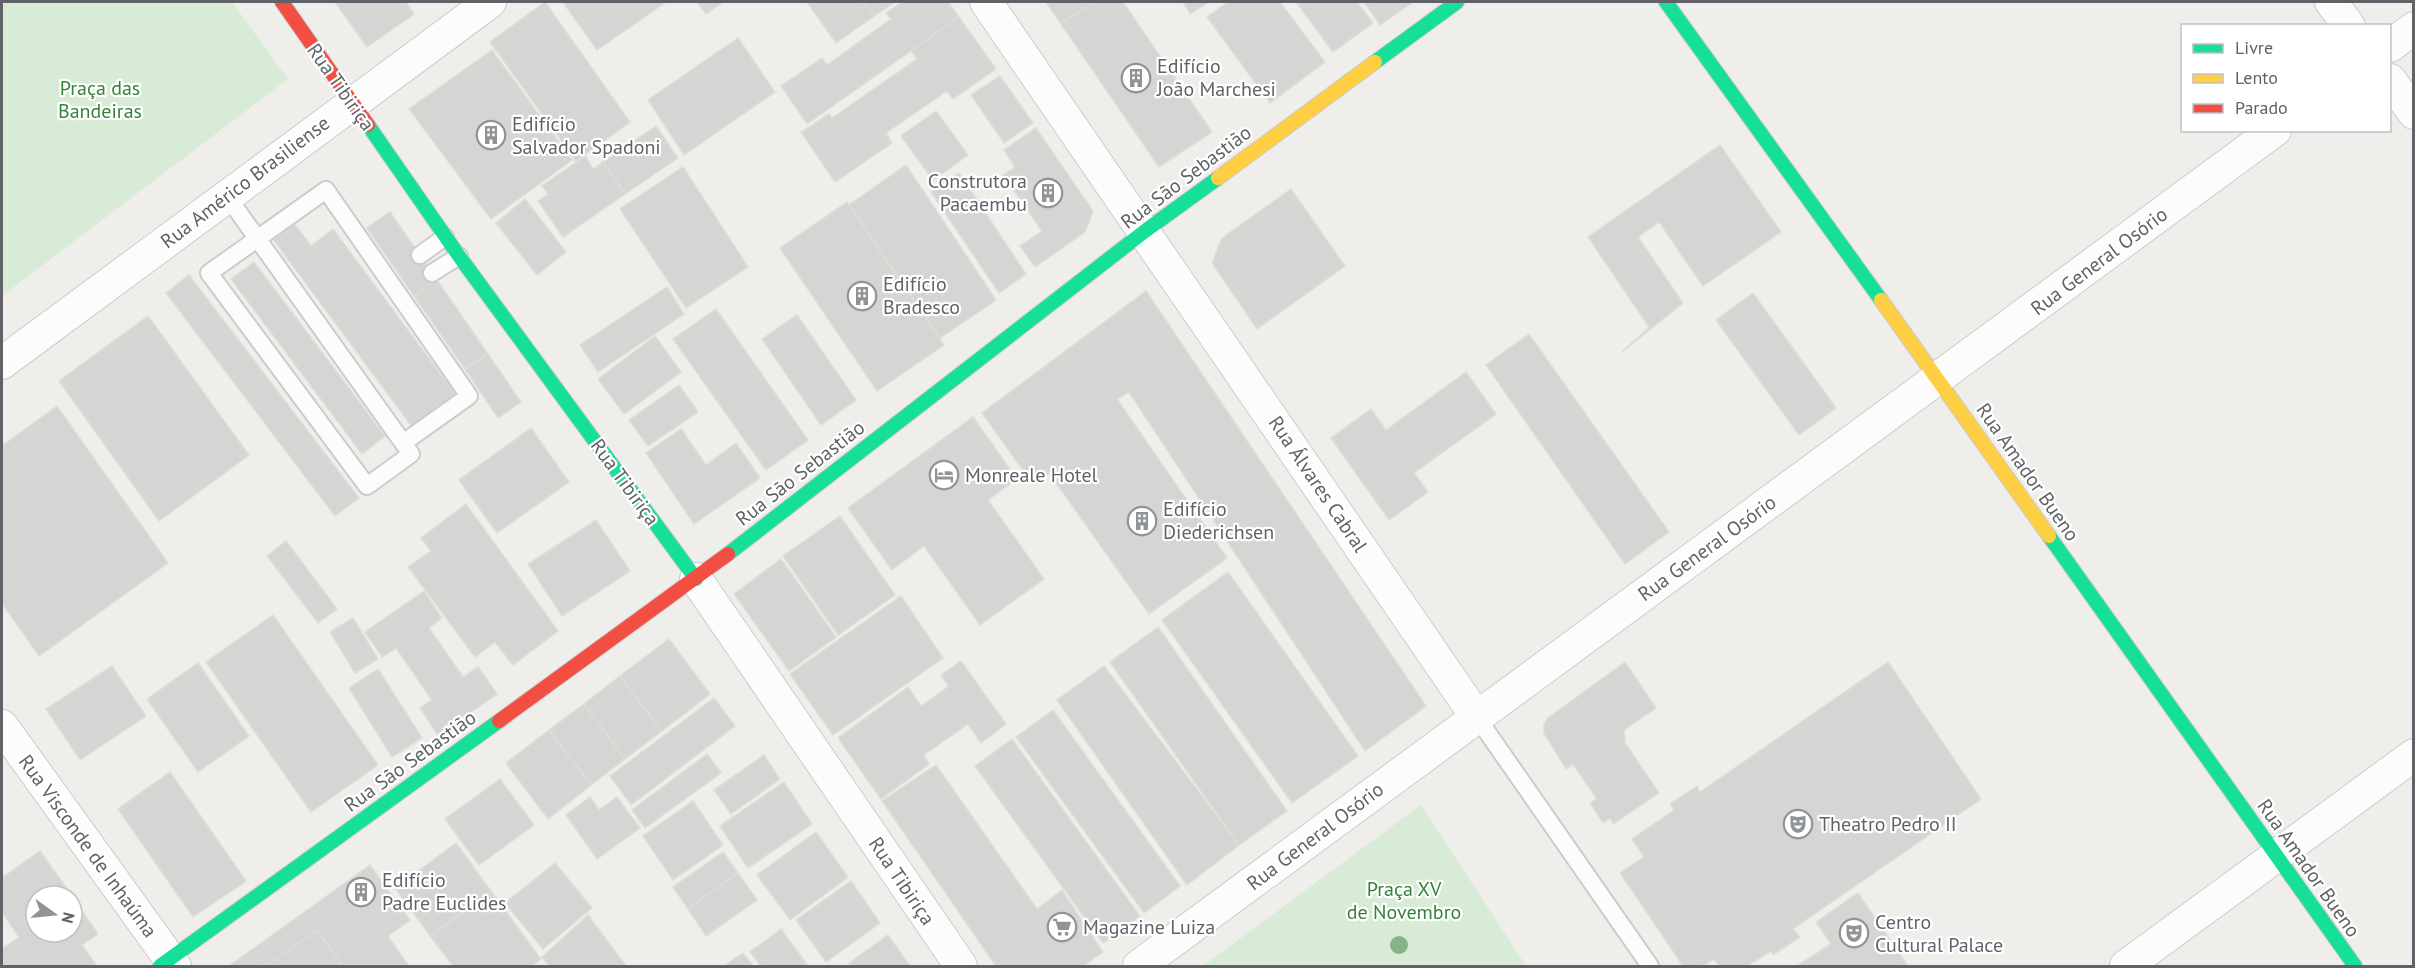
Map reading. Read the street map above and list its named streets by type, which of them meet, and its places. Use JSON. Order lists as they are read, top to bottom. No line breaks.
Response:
{"streets":{"street":["Rua Tibiriça","Rua São Sebastião","Rua Américo Brasiliense","Rua General Osório","Rua Amador Bueno","Rua Álvares Cabral","Rua Visconde de Inhaúma"]},"crossings":[["Rua Tibiriça","Rua São Sebastião"],["Rua Tibiriça","Rua Américo Brasiliense"],["Rua São Sebastião","Rua Álvares Cabral"],["Rua São Sebastião","Rua Visconde de Inhaúma"],["Rua General Osório","Rua Amador Bueno"],["Rua General Osório","Rua Álvares Cabral"]],"parks":["Praça das Bandeiras","Praça XV de Novembro"],"places":{"building":["Edifício João Marchesi","Edifício Salvador Spadoni","Construtora Pacaembu","Edifício Bradesco","Edifício Diederichsen","Edifício Padre Euclides"],"hotel":["Monreale Hotel"],"theatre":["Theatro Pedro II","Centro Cultural Palace"],"supermarket":["Magazine Luiza"]},"legend":["Livre","Lento","Parado"],"north":"right"}
